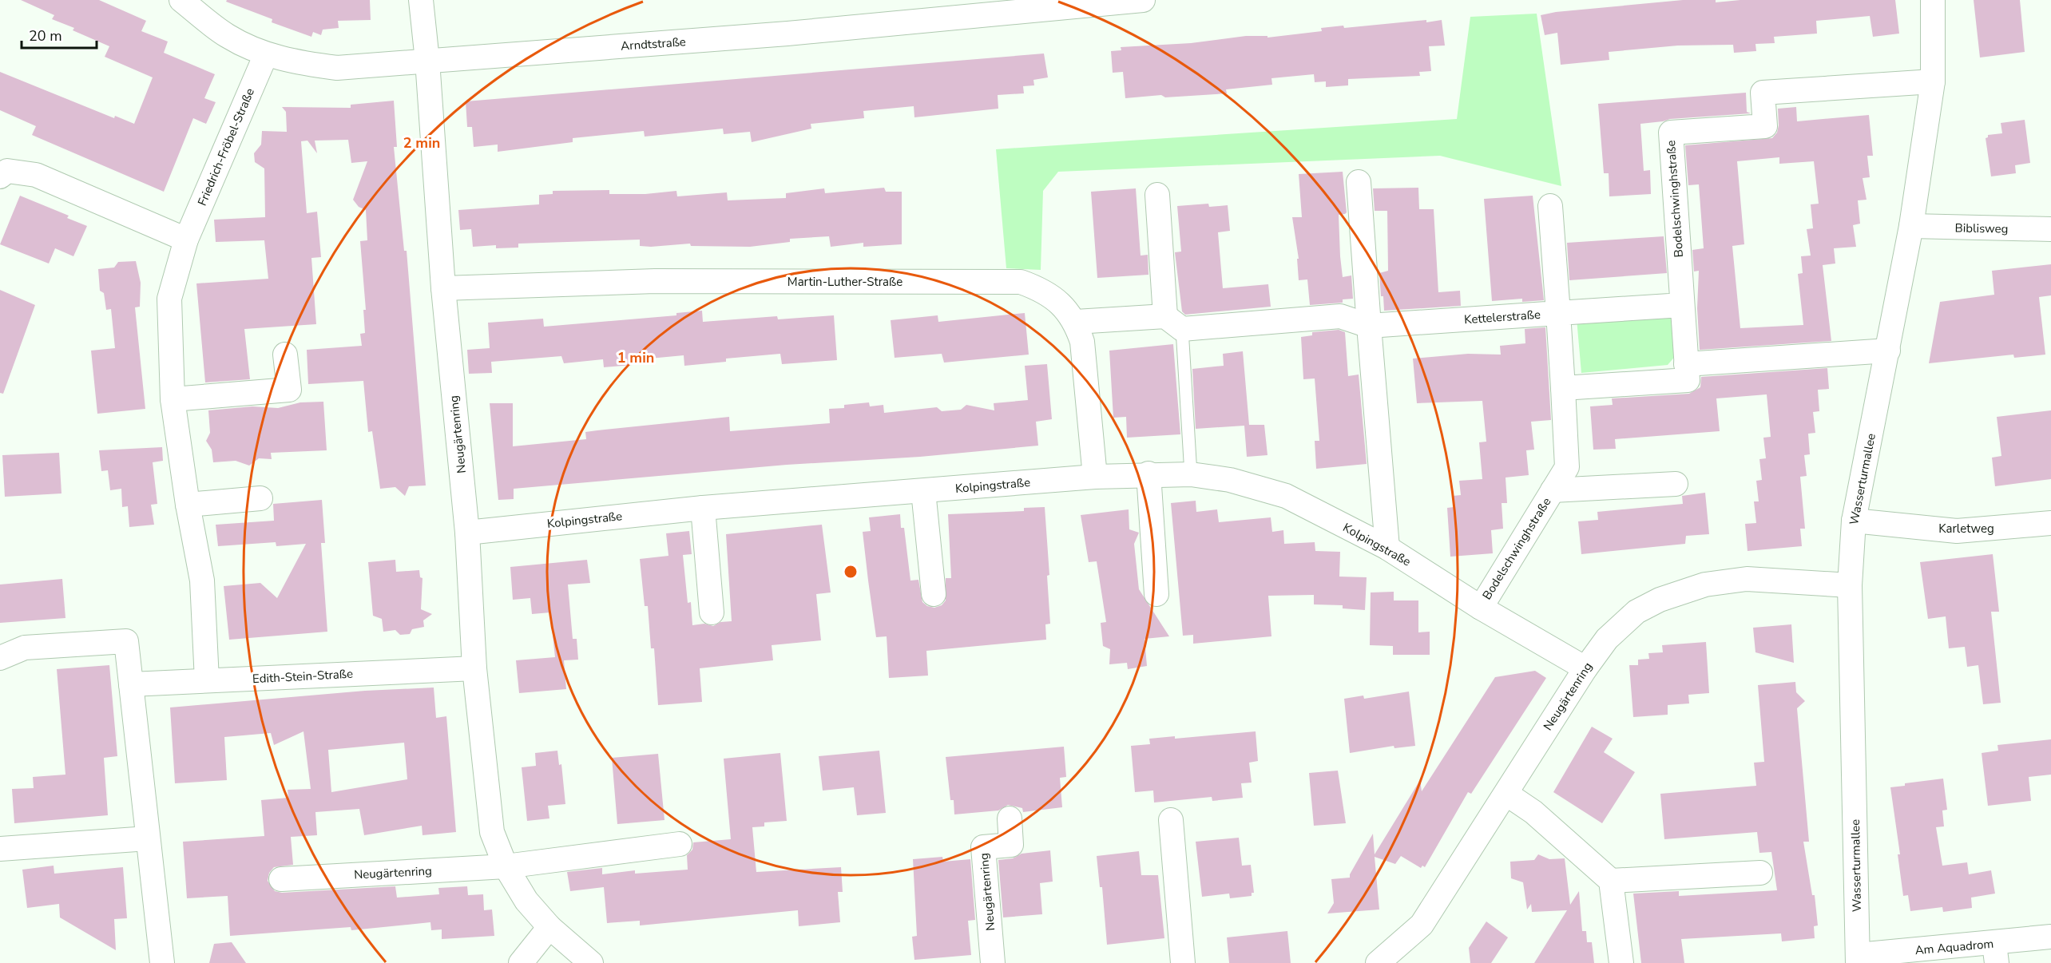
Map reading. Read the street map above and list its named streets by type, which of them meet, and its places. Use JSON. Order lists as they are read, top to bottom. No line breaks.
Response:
{"streets":{"street":["Arndtstraße","Friedrich-Fröbel-Straße","Bodelschwinghstraße","Biblisweg","Martin-Luther-Straße","Kettelerstraße","Neugärtenring","Wasserturmallee","Kolpingstraße","Karletweg","Edith-Stein-Straße","Am Aquadrom"]},"crossings":[["Arndtstraße","Friedrich-Fröbel-Straße"],["Arndtstraße","Neugärtenring"],["Friedrich-Fröbel-Straße","Edith-Stein-Straße"],["Bodelschwinghstraße","Kettelerstraße"],["Bodelschwinghstraße","Wasserturmallee"],["Bodelschwinghstraße","Kolpingstraße"],["Biblisweg","Wasserturmallee"],["Martin-Luther-Straße","Kettelerstraße"],["Martin-Luther-Straße","Neugärtenring"],["Martin-Luther-Straße","Kolpingstraße"],["Neugärtenring","Wasserturmallee"],["Neugärtenring","Kolpingstraße"],["Neugärtenring","Edith-Stein-Straße"],["Wasserturmallee","Karletweg"],["Wasserturmallee","Am Aquadrom"]],"scale_bar":"20 m","rings":["2 min","1 min"]}
